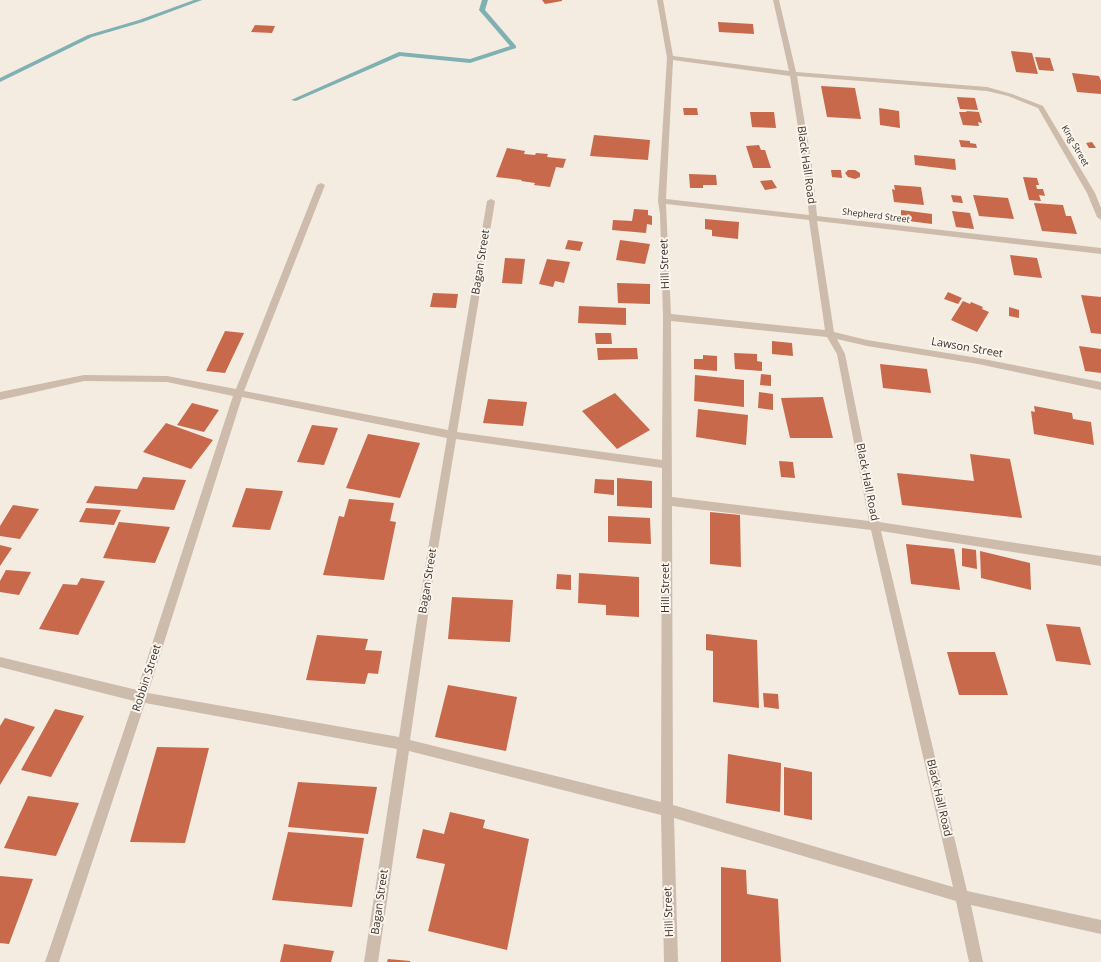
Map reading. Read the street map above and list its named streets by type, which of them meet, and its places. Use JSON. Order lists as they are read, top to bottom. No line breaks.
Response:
{"streets":{"street":["King Street","Black Hall Road","Shepherd Street","Bagan Street","Hill Street","Lawson Street","Robbin Street"]},"crossings":[["King Street","Black Hall Road"],["Black Hall Road","Shepherd Street"],["Black Hall Road","Lawson Street"],["Shepherd Street","Hill Street"],["Hill Street","Lawson Street"]]}
